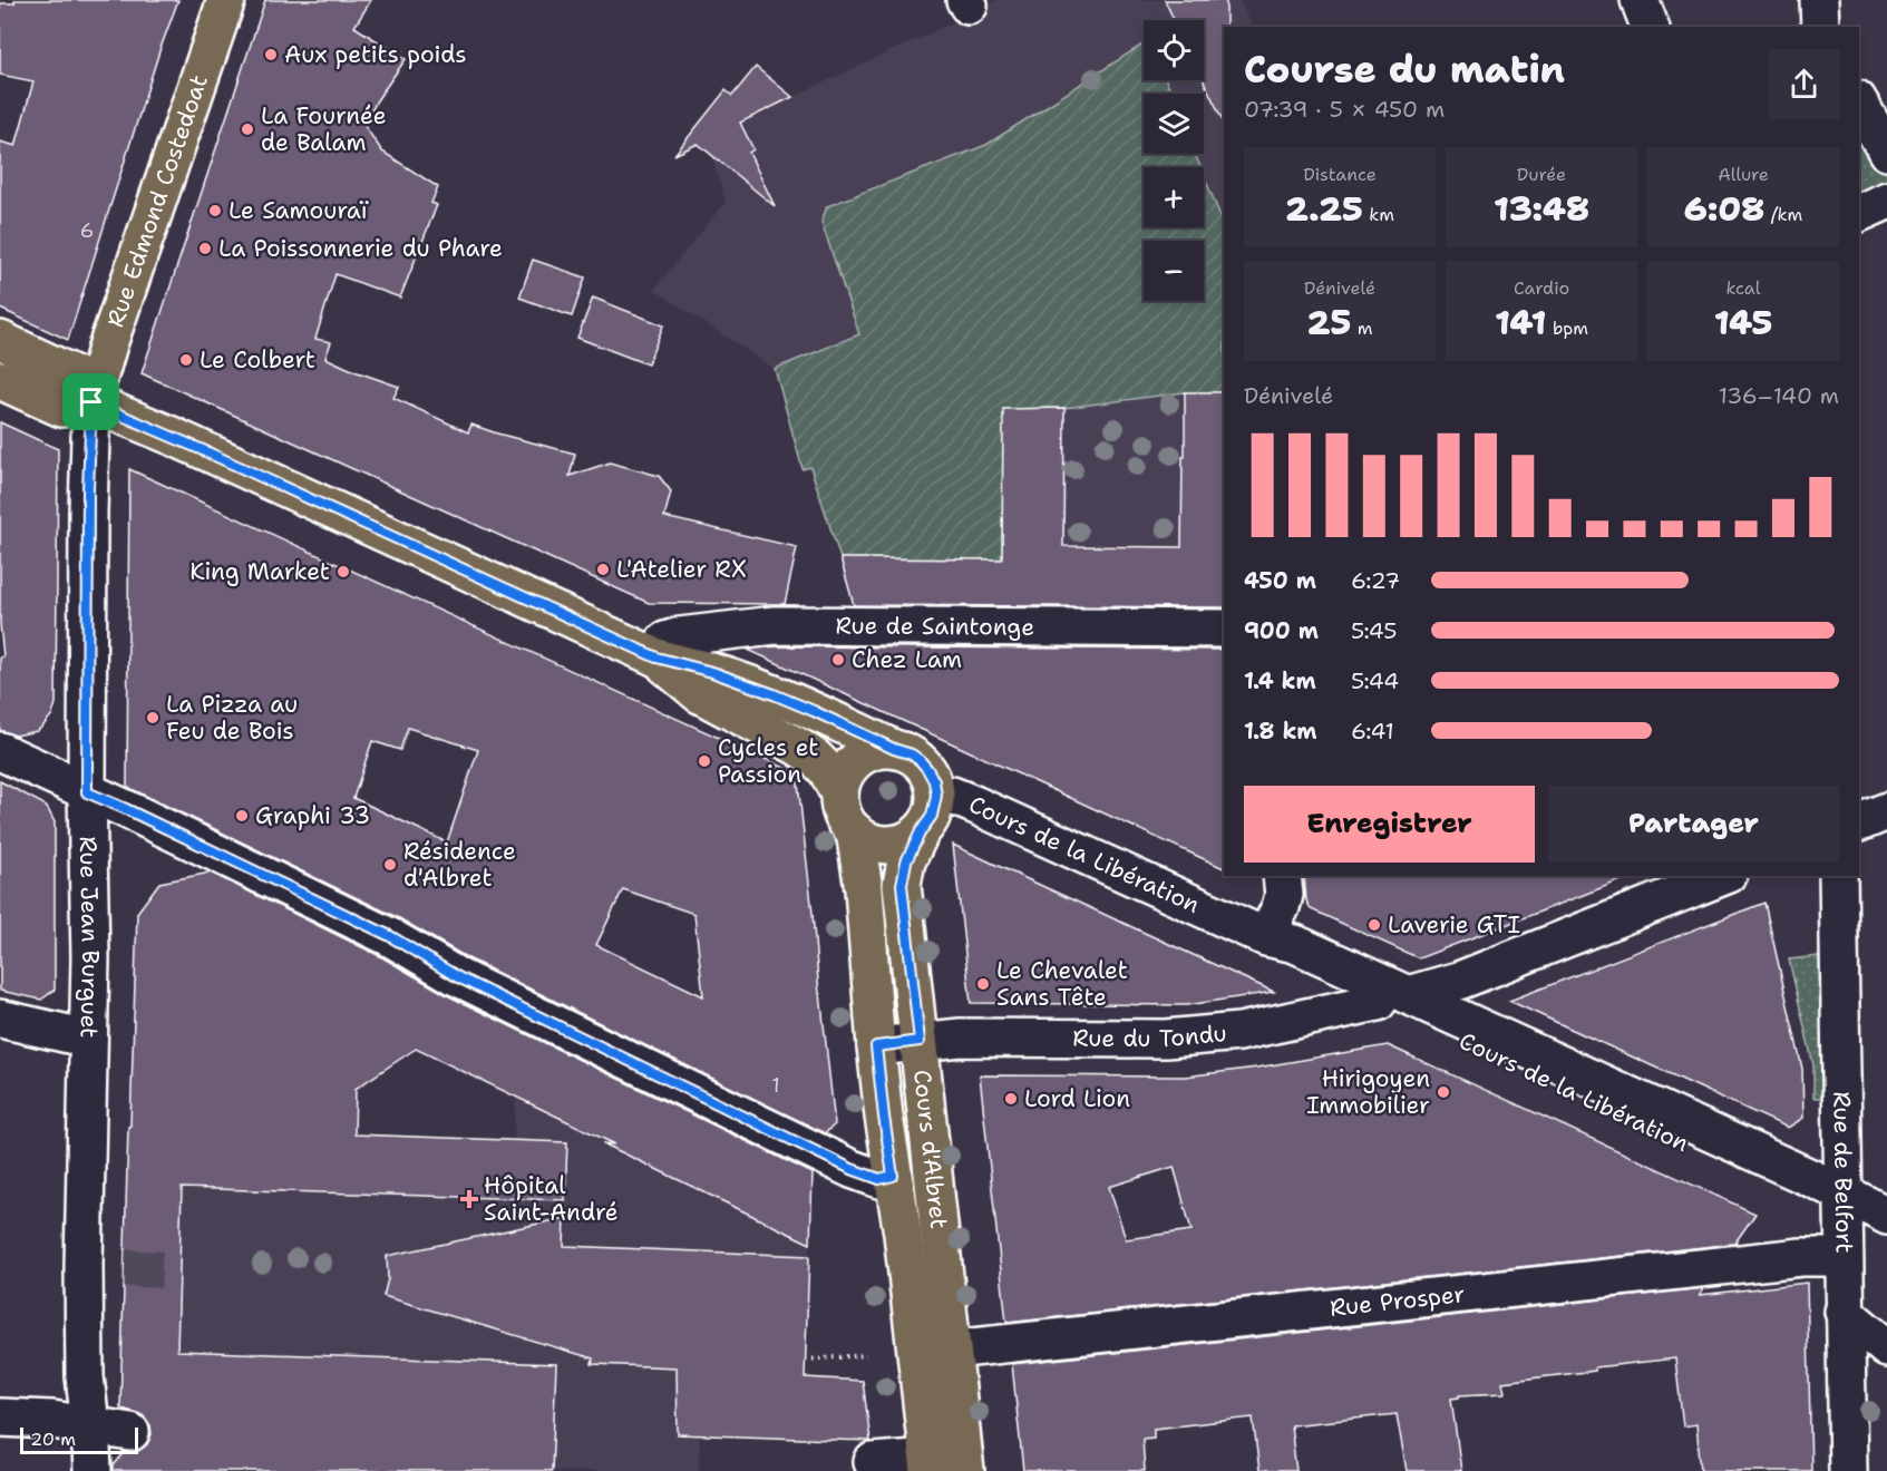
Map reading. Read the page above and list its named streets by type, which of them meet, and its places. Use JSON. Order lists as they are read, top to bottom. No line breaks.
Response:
{"streets":{"main road":["Rue Edmond Costedoat","Cours d'Albret"],"street":["Rue de Saintonge","Cours de la Libération","Rue Jean Burguet","Rue du Tondu","Rue de Belfort","Rue Prosper"]},"crossings":[["Rue Edmond Costedoat","Rue Jean Burguet"],["Cours de la Libération","Rue du Tondu"],["Cours de la Libération","Cours d'Albret"],["Cours de la Libération","Rue de Belfort"],["Rue du Tondu","Cours d'Albret"],["Cours d'Albret","Rue Prosper"],["Rue de Belfort","Rue Prosper"]],"places":{"other":["Aux petits poids","La Fournée de Balam","Le Samouraï","La Poissonnerie du Phare","Le Colbert","L'Atelier RX","King Market","Chez Lam","La Pizza au Feu de Bois","Cycles et Passion","Graphi 33","Résidence d'Albret","Laverie GTI","Le Chevalet Sans Tête","Hirigoyen Immobilier","Lord Lion"],"health":["Hôpital Saint-André"]},"house_numbers":["6","1"],"scale_bar":"20 m","page":{"map_buttons":["+","−"],"heading":["Course du matin","07:39 · 5 × 450 m"],"stats":[["Distance","2.25 km"],["Durée","13:48"],["Allure","6:08 /km"],["Dénivelé","25 m"],["Cardio","141 bpm"],["kcal","145"]],"chart":["Dénivelé","136–140 m"],"list":[{"name":"450 m","note":"6:27"},{"name":"900 m","note":"5:45"},{"name":"1.4 km","note":"5:44"},{"name":"1.8 km","note":"6:41"}],"buttons":["Enregistrer","Partager"],"scale":"20 m"}}
